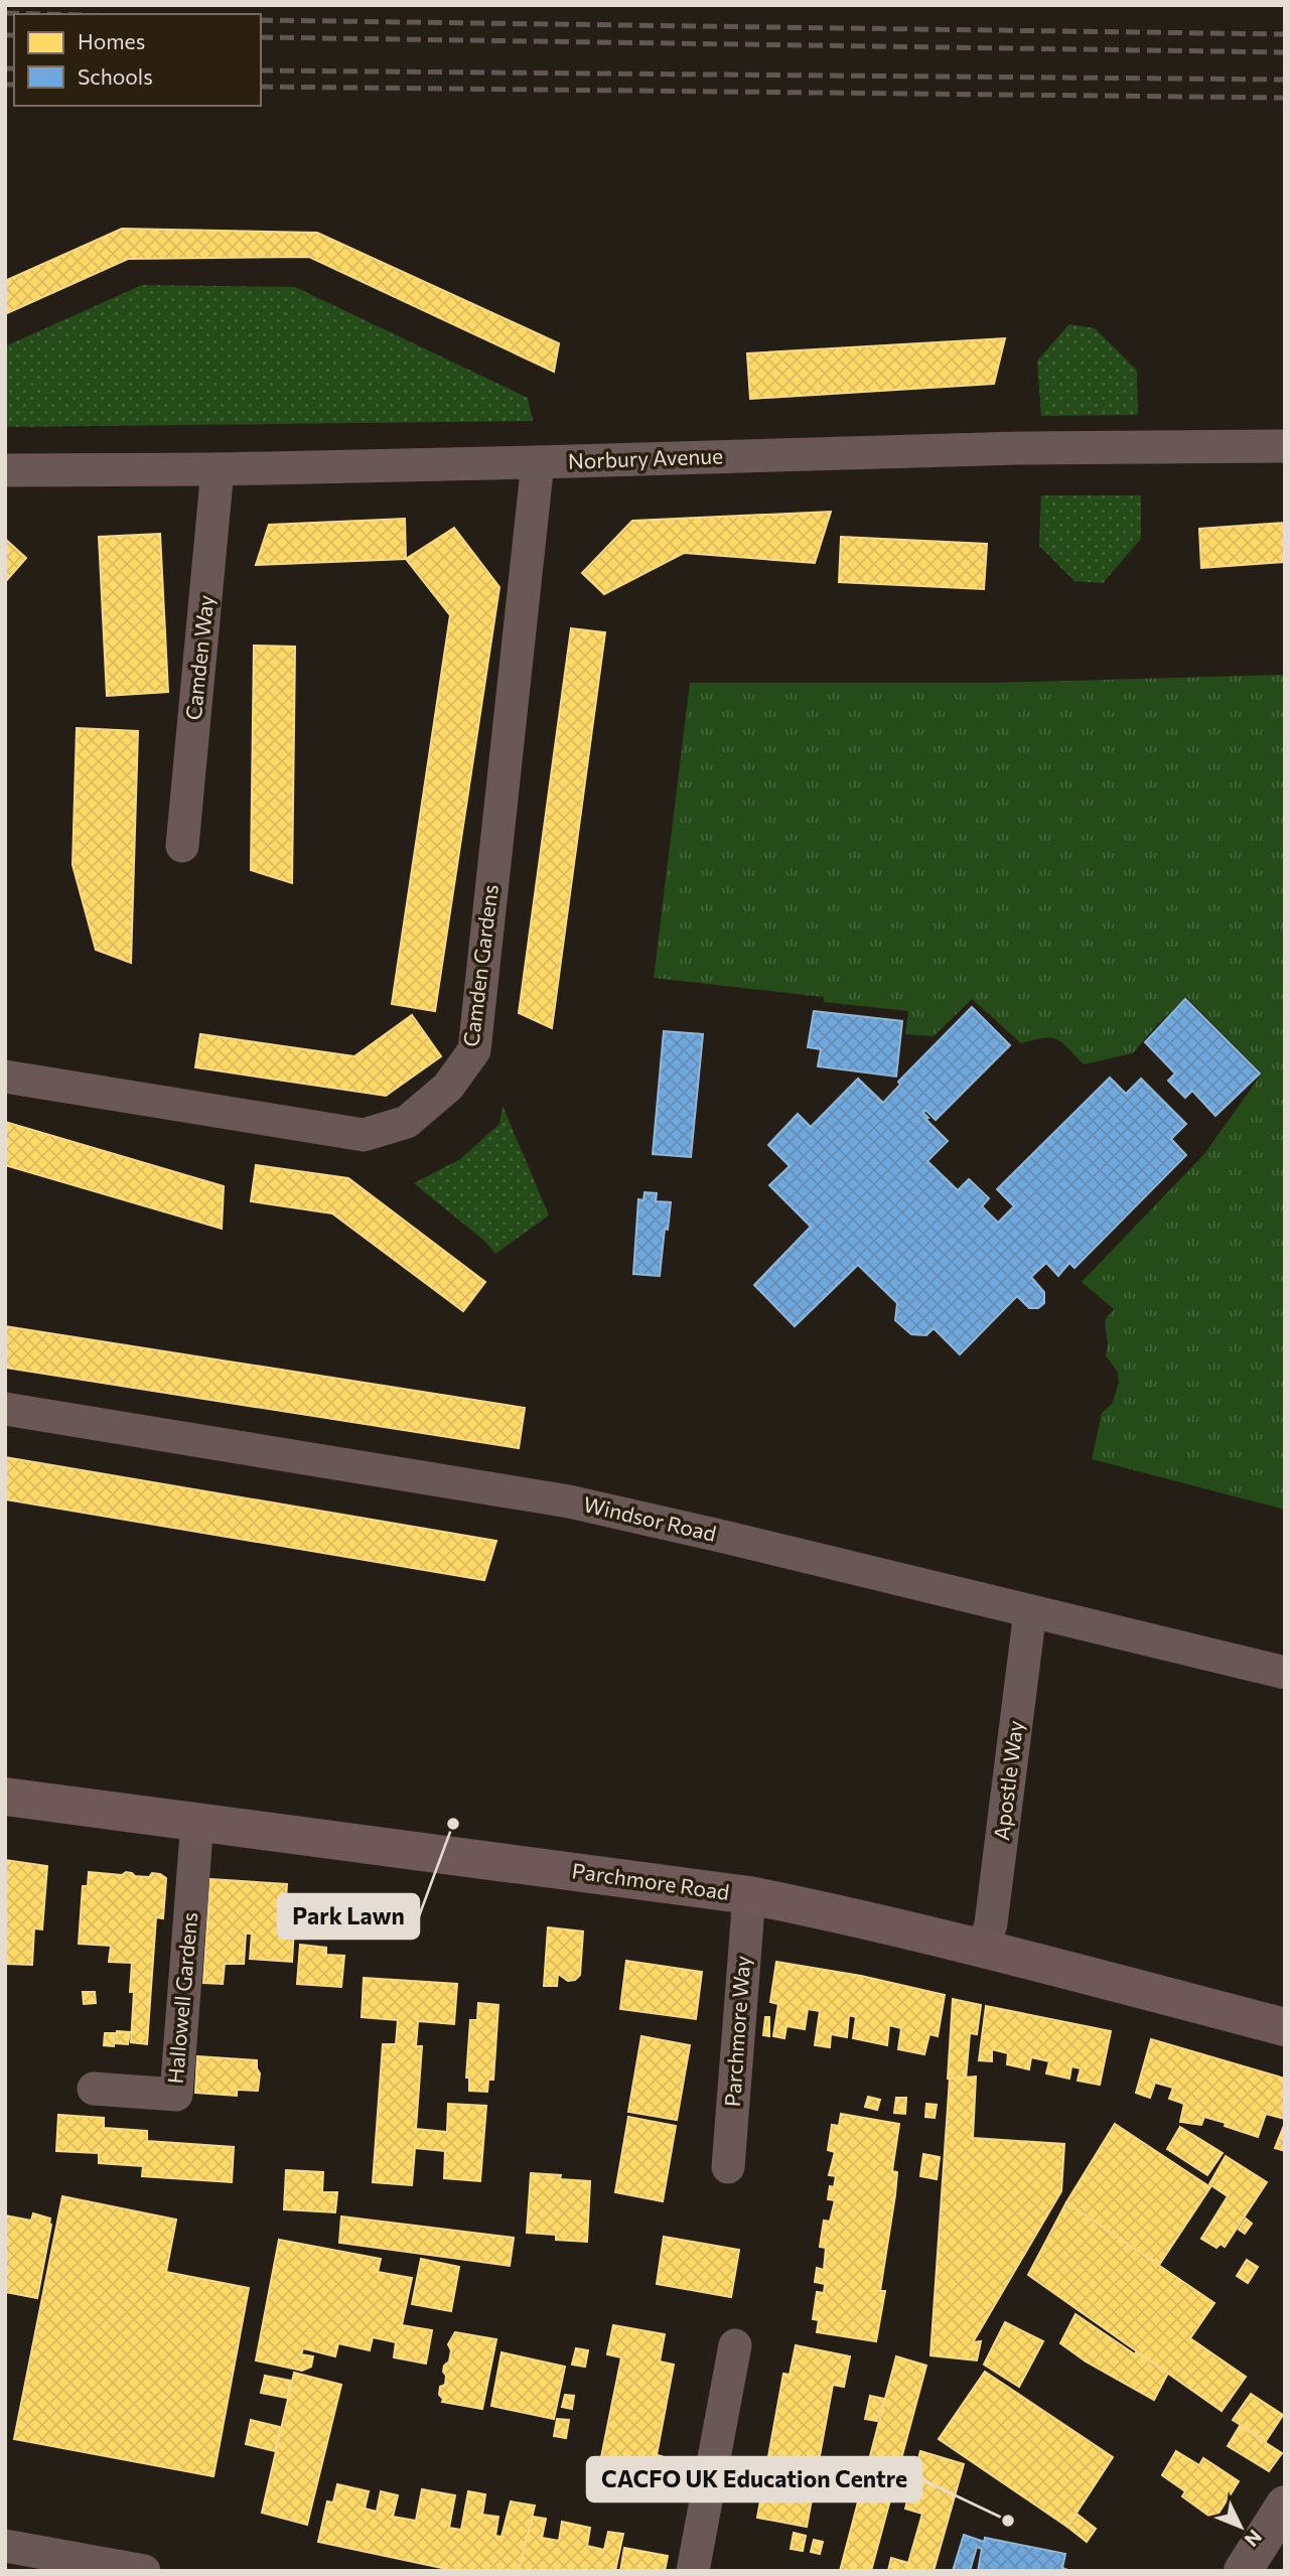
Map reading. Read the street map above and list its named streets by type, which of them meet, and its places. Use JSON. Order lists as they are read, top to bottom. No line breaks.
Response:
{"streets":{"main road":["Parchmore Road"],"street":["Norbury Avenue","Camden Way","Camden Gardens","Windsor Road","Apostle Way","Hallowell Gardens","Parchmore Way"]},"crossings":[["Norbury Avenue","Camden Way"],["Norbury Avenue","Camden Gardens"],["Windsor Road","Apostle Way"],["Apostle Way","Parchmore Road"],["Parchmore Road","Hallowell Gardens"],["Parchmore Road","Parchmore Way"]],"places":["Park Lawn","CACFO UK Education Centre"],"legend":["Homes","Schools"],"north":"bottom right"}
